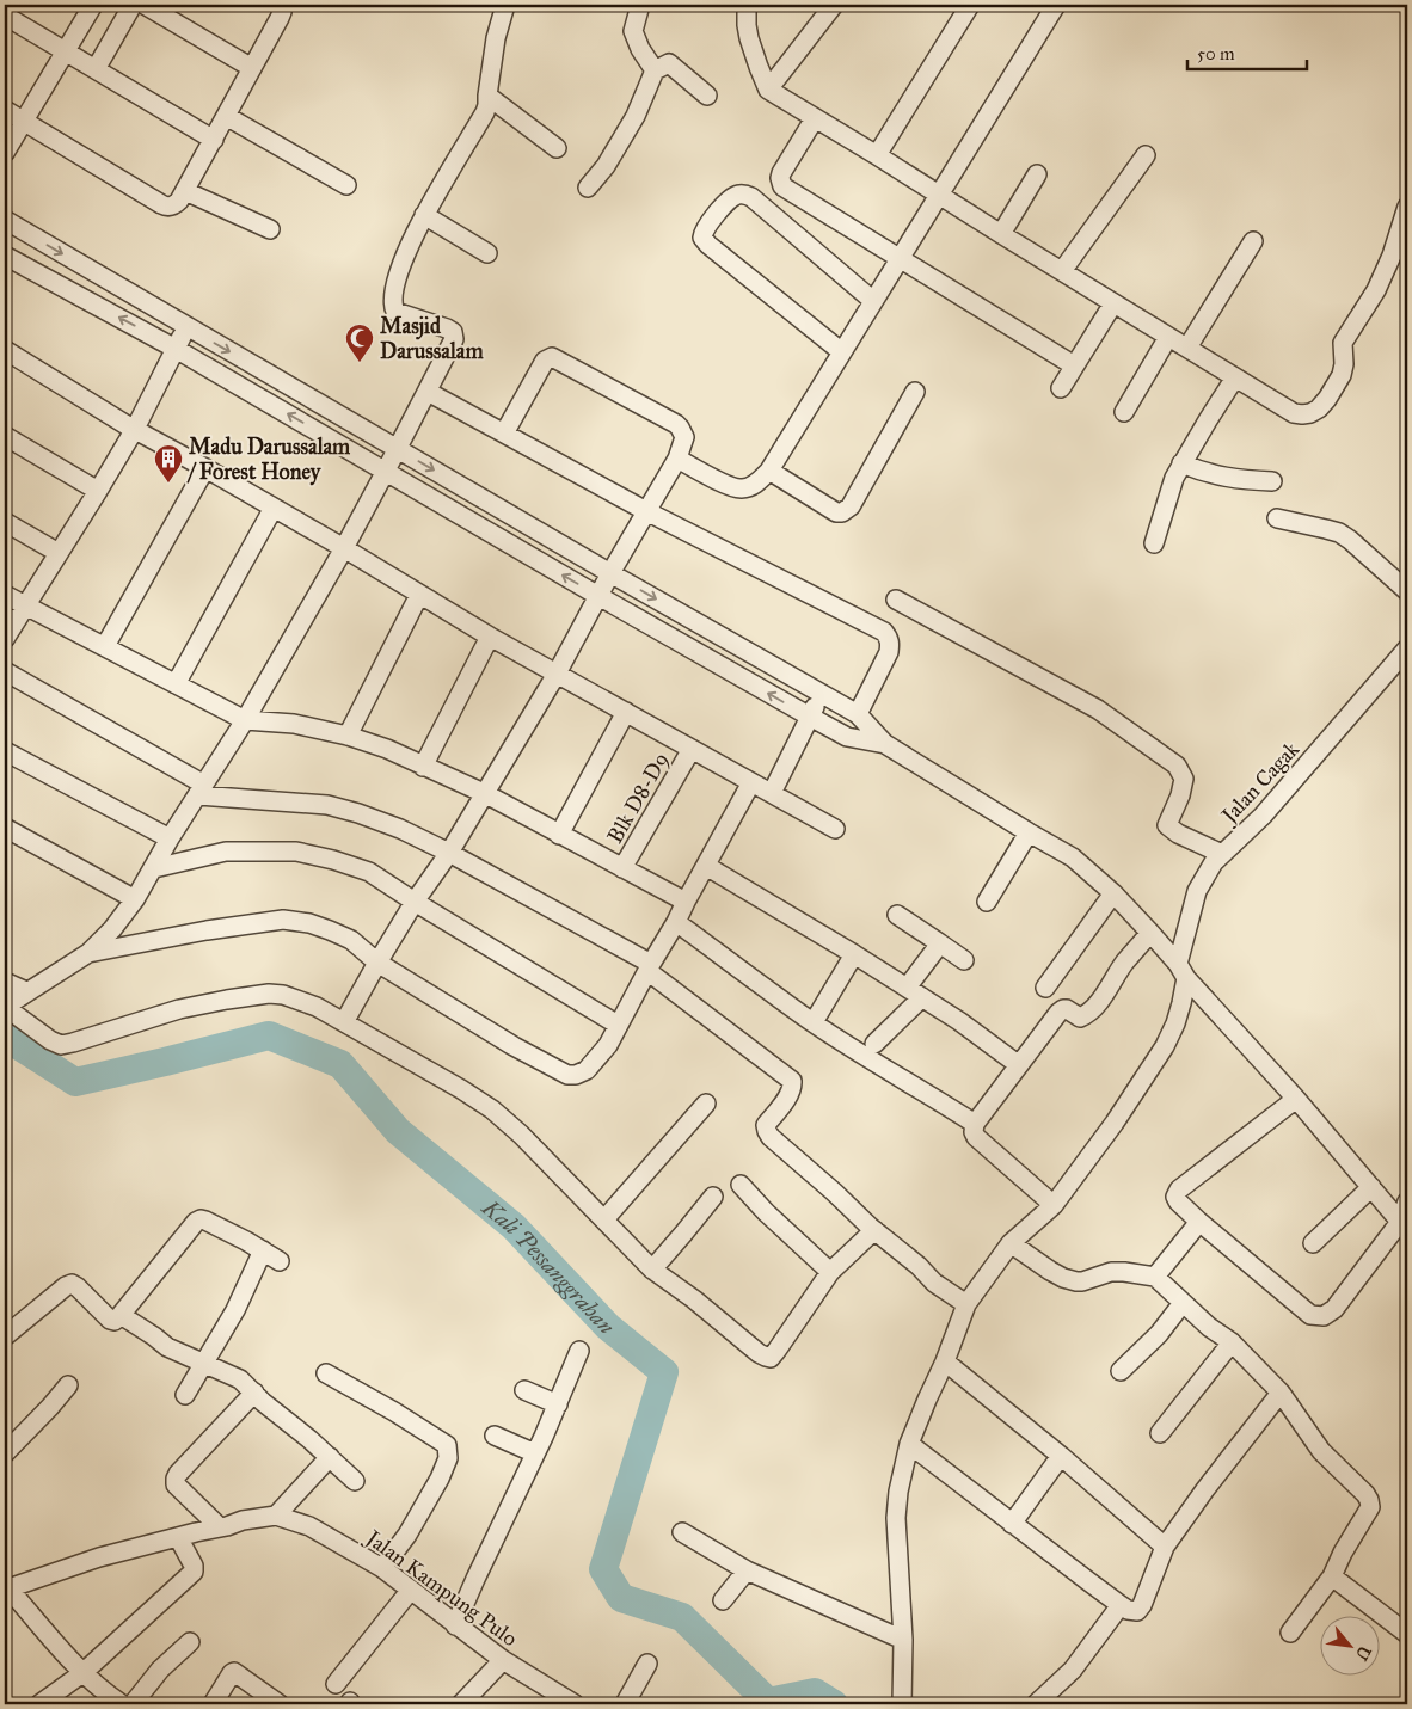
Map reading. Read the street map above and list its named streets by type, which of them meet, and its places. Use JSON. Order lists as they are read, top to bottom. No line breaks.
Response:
{"streets":{"street":["Jalan Cagak","Blk D8-D9","Jalan Kampung Pulo"]},"water":["Kali Pessanggrahan"],"places":{"mosque":["Masjid Darussalam"],"building":["Madu Darussalam / Forest Honey"]},"scale_bar":"50 m","north":"bottom right"}
